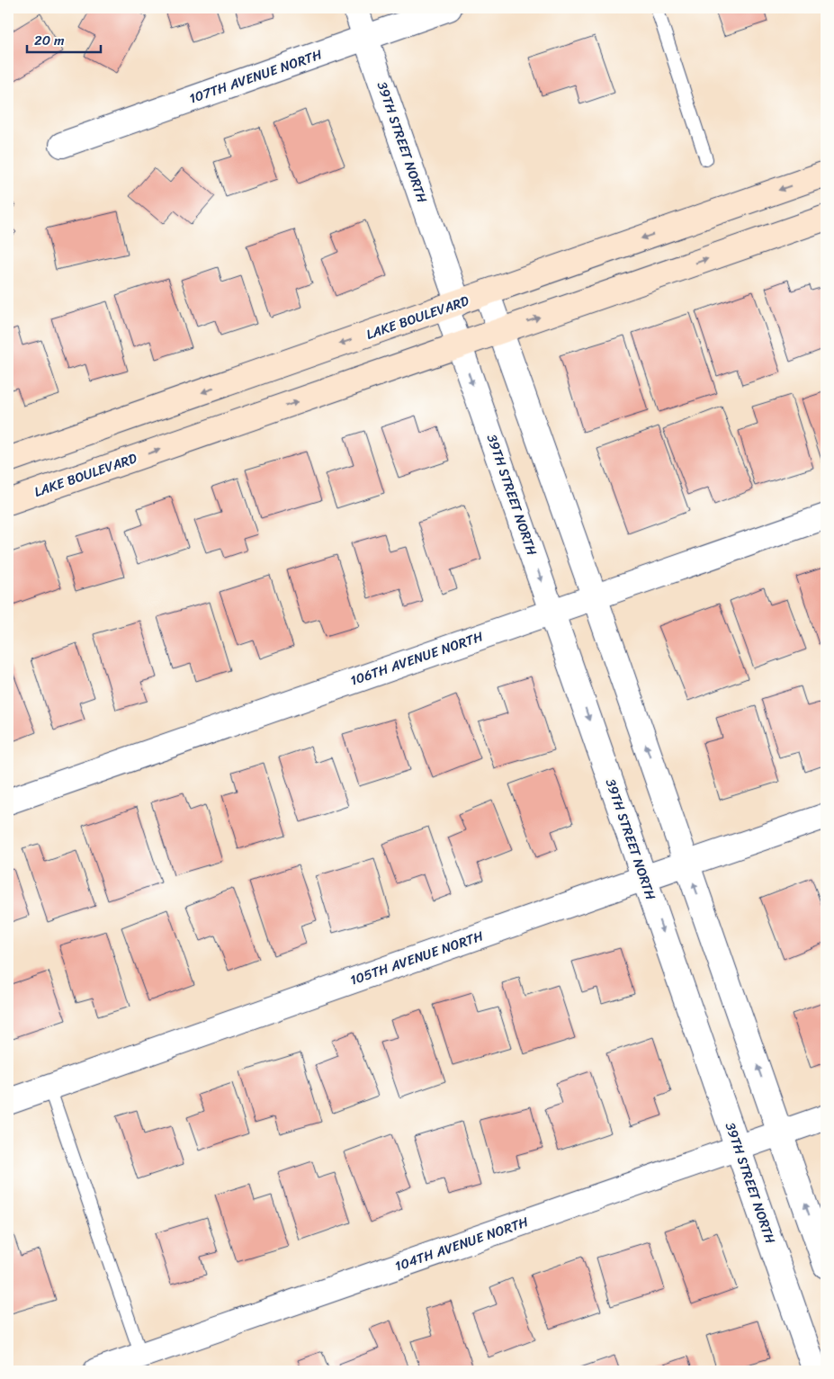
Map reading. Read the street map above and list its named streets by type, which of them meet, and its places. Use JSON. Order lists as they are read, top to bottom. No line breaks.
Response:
{"streets":{"street":["107TH AVENUE NORTH","39TH STREET NORTH","LAKE BOULEVARD","106TH AVENUE NORTH","105TH AVENUE NORTH","104TH AVENUE NORTH"]},"crossings":[["107TH AVENUE NORTH","39TH STREET NORTH"],["39TH STREET NORTH","LAKE BOULEVARD"],["39TH STREET NORTH","106TH AVENUE NORTH"],["39TH STREET NORTH","105TH AVENUE NORTH"],["39TH STREET NORTH","104TH AVENUE NORTH"]],"scale_bar":"20 m"}
